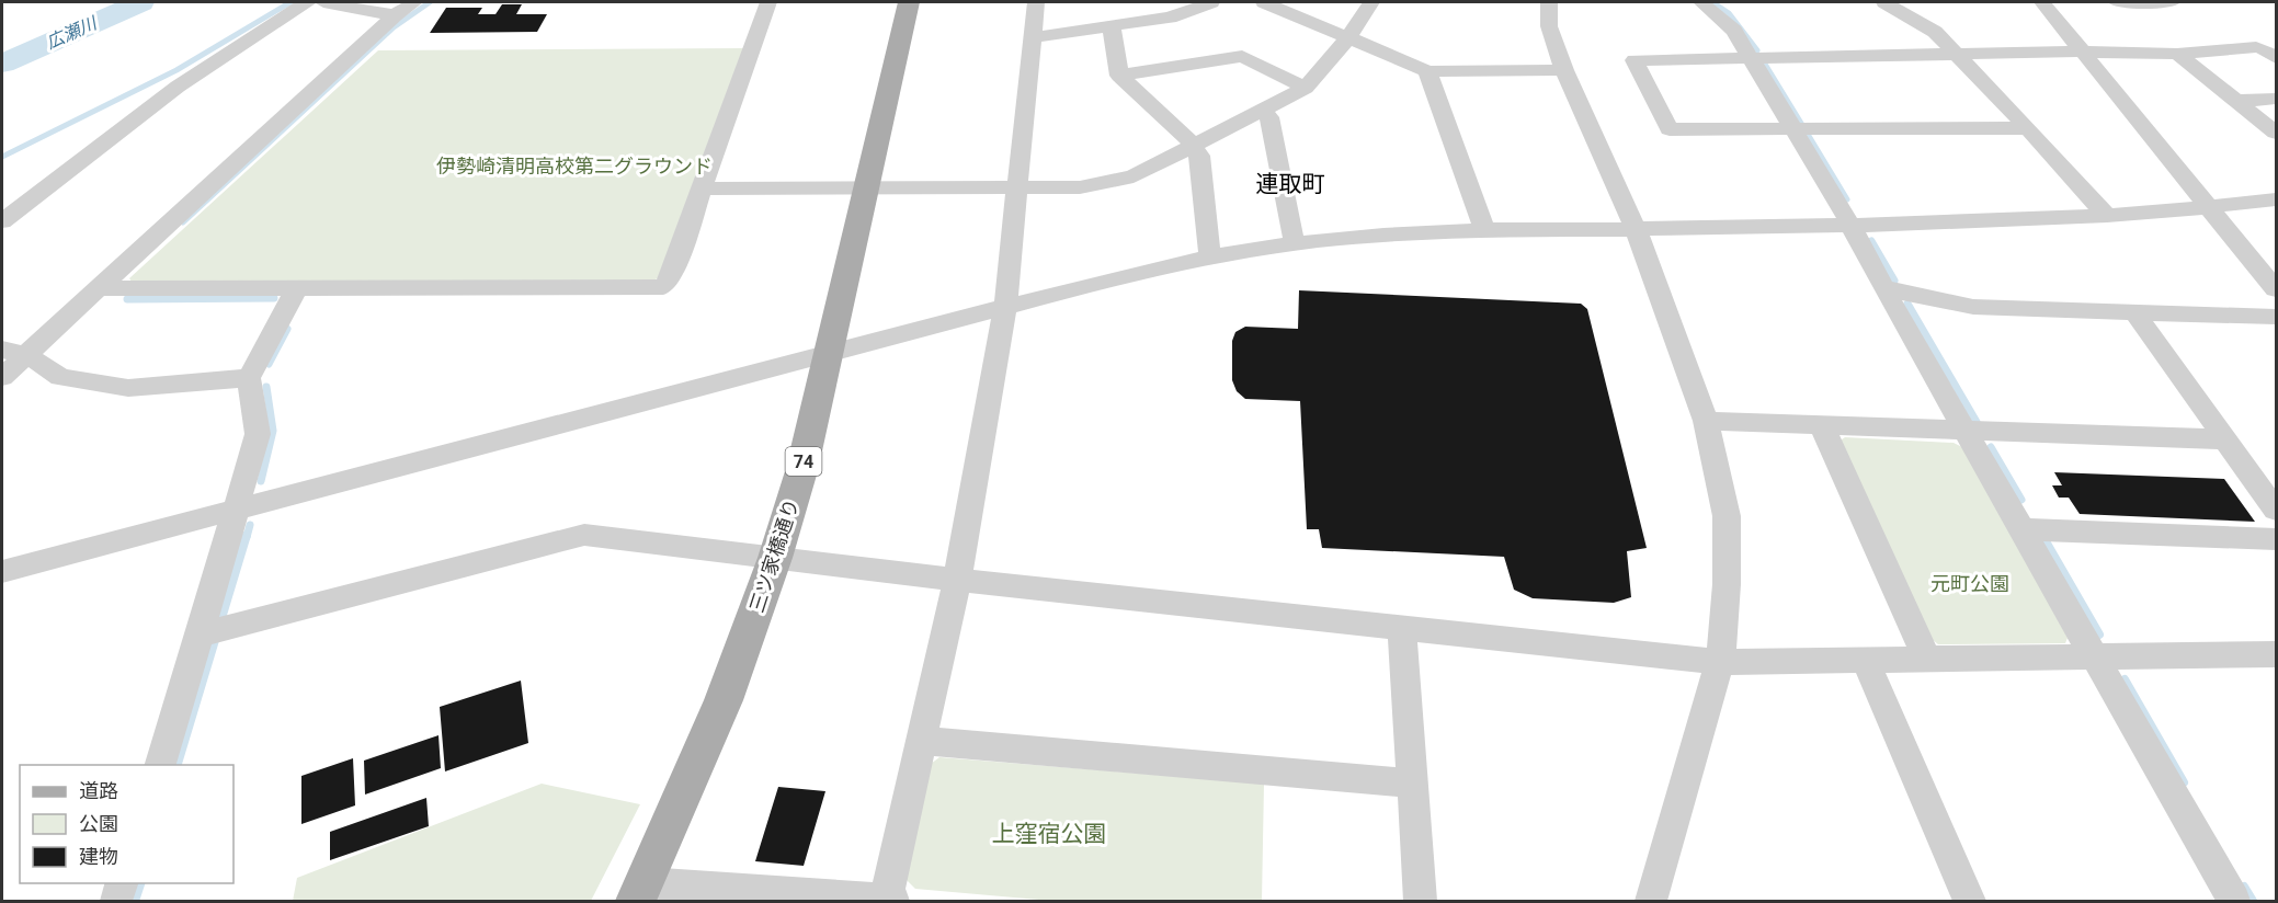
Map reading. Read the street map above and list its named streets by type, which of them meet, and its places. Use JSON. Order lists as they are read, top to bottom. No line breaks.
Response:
{"streets":{"main road":["74","三ツ家橋通り"]},"districts":["連取町"],"water":["広瀬川"],"parks":["伊勢崎清明高校第二グラウンド","元町公園","上窪宿公園"],"legend":["道路","公園","建物"]}
